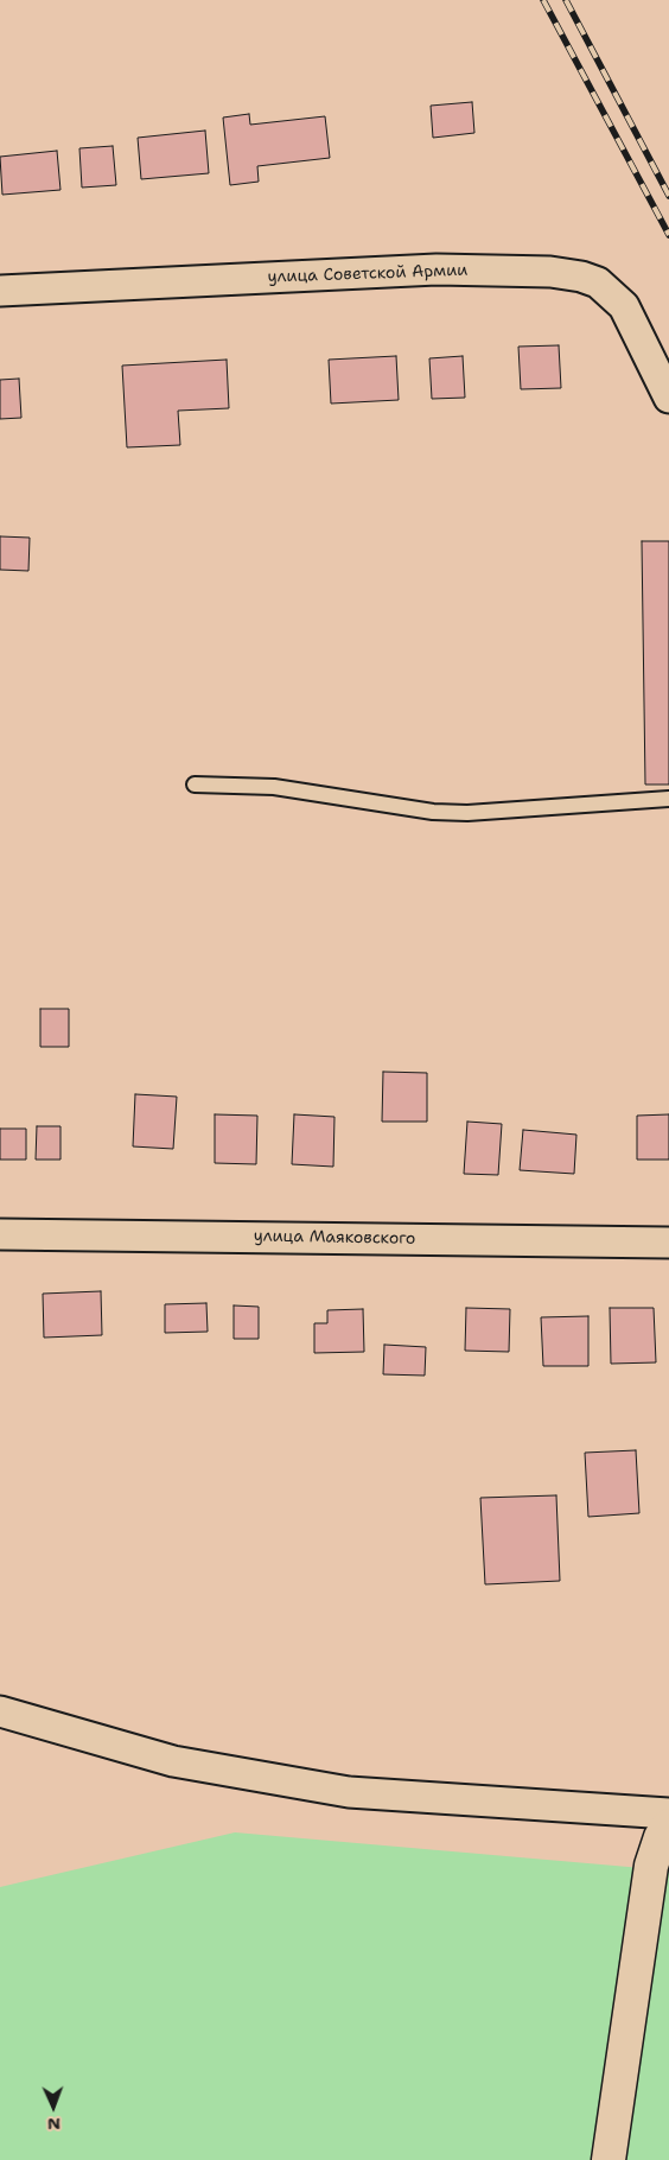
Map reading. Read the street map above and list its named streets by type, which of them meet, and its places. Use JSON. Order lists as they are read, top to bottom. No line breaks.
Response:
{"streets":{"street":["улица Советской Армии","улица Маяковского"]},"north":"bottom"}
